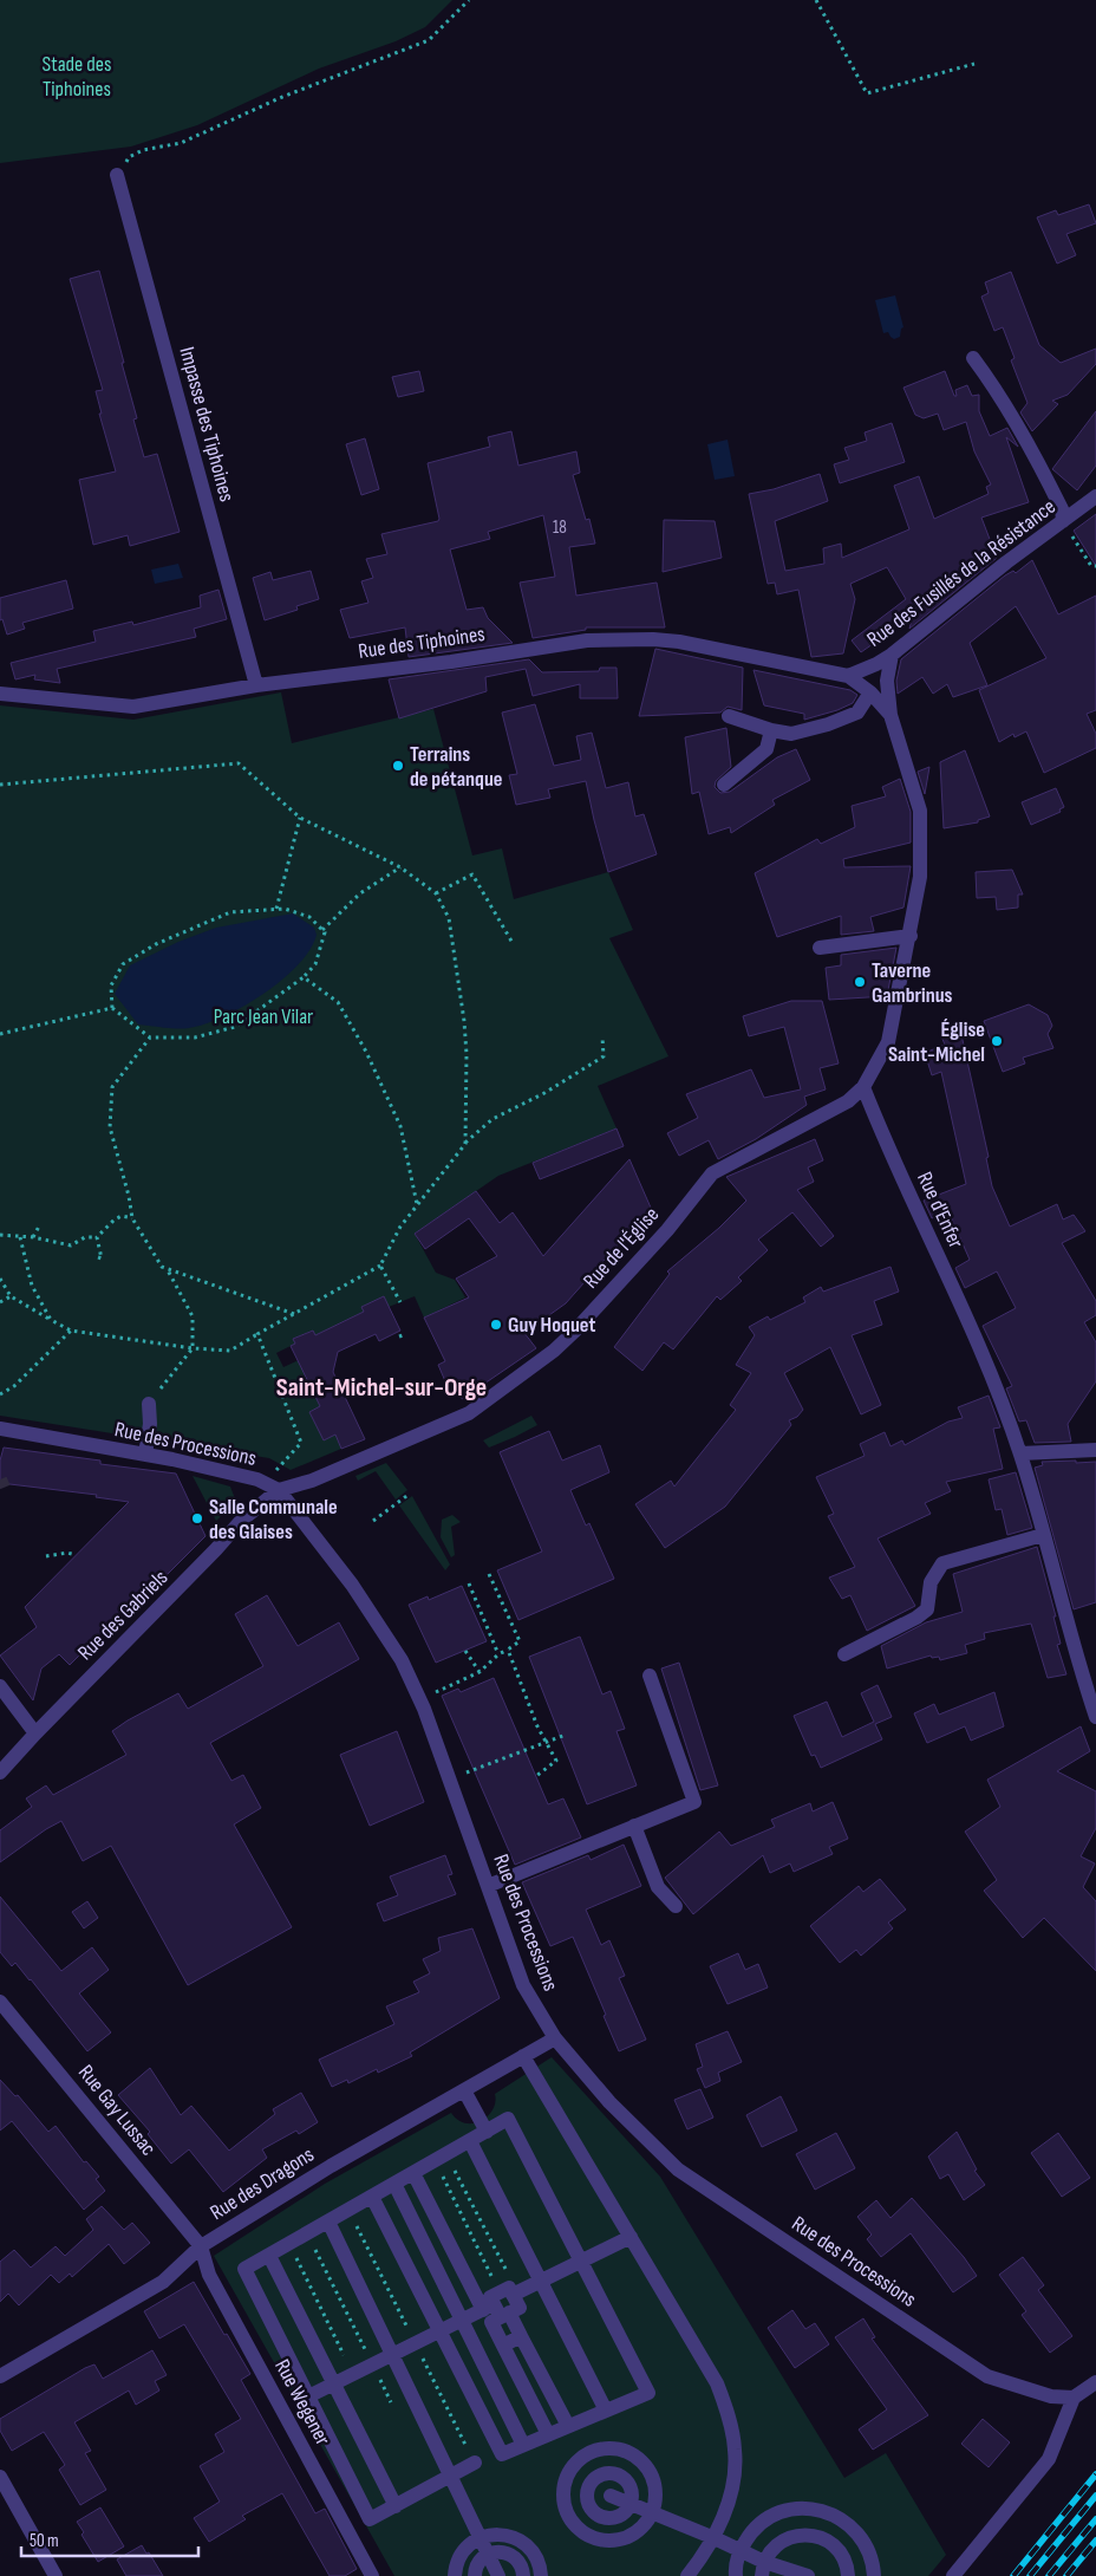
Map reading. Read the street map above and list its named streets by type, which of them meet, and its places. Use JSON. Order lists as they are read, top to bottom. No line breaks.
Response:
{"streets":{"street":["Impasse des Tiphoines","Rue des Fusillés de la Résistance","Rue des Tiphoines","Rue d'Enfer","Rue de l'Église","Rue des Processions","Rue des Gabriels","Rue Gay Lussac","Rue des Dragons","Rue Wegener"]},"crossings":[["Impasse des Tiphoines","Rue des Tiphoines"],["Rue des Fusillés de la Résistance","Rue des Tiphoines"],["Rue d'Enfer","Rue de l'Église"],["Rue de l'Église","Rue des Processions"],["Rue de l'Église","Rue des Gabriels"],["Rue des Processions","Rue des Gabriels"],["Rue des Processions","Rue des Dragons"],["Rue Gay Lussac","Rue des Dragons"],["Rue Gay Lussac","Rue Wegener"],["Rue des Dragons","Rue Wegener"]],"districts":["Saint-Michel-sur-Orge"],"parks":["Stade des Tiphoines","Parc Jean Vilar"],"places":["Terrains de pétanque","Taverne Gambrinus","Église Saint-Michel","Guy Hoquet","Salle Communale des Glaises"],"house_numbers":["18"],"scale_bar":"50 m"}
